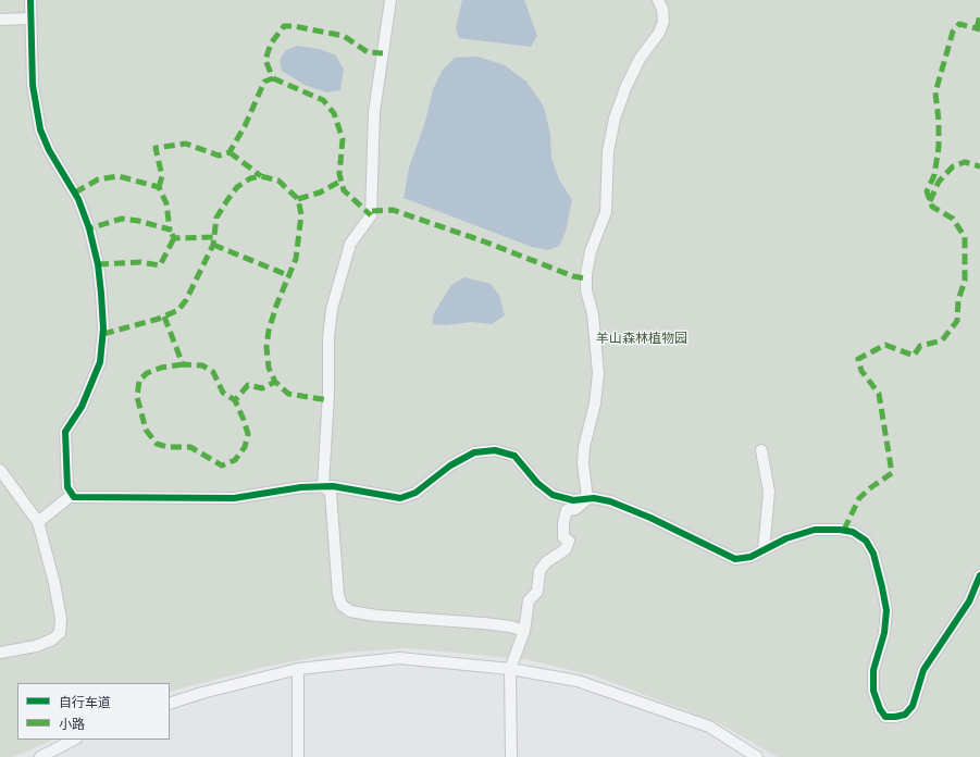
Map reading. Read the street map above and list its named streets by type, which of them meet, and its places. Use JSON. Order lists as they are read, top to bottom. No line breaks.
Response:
{"parks":["羊山森林植物园"],"legend":["自行车道","小路"]}
